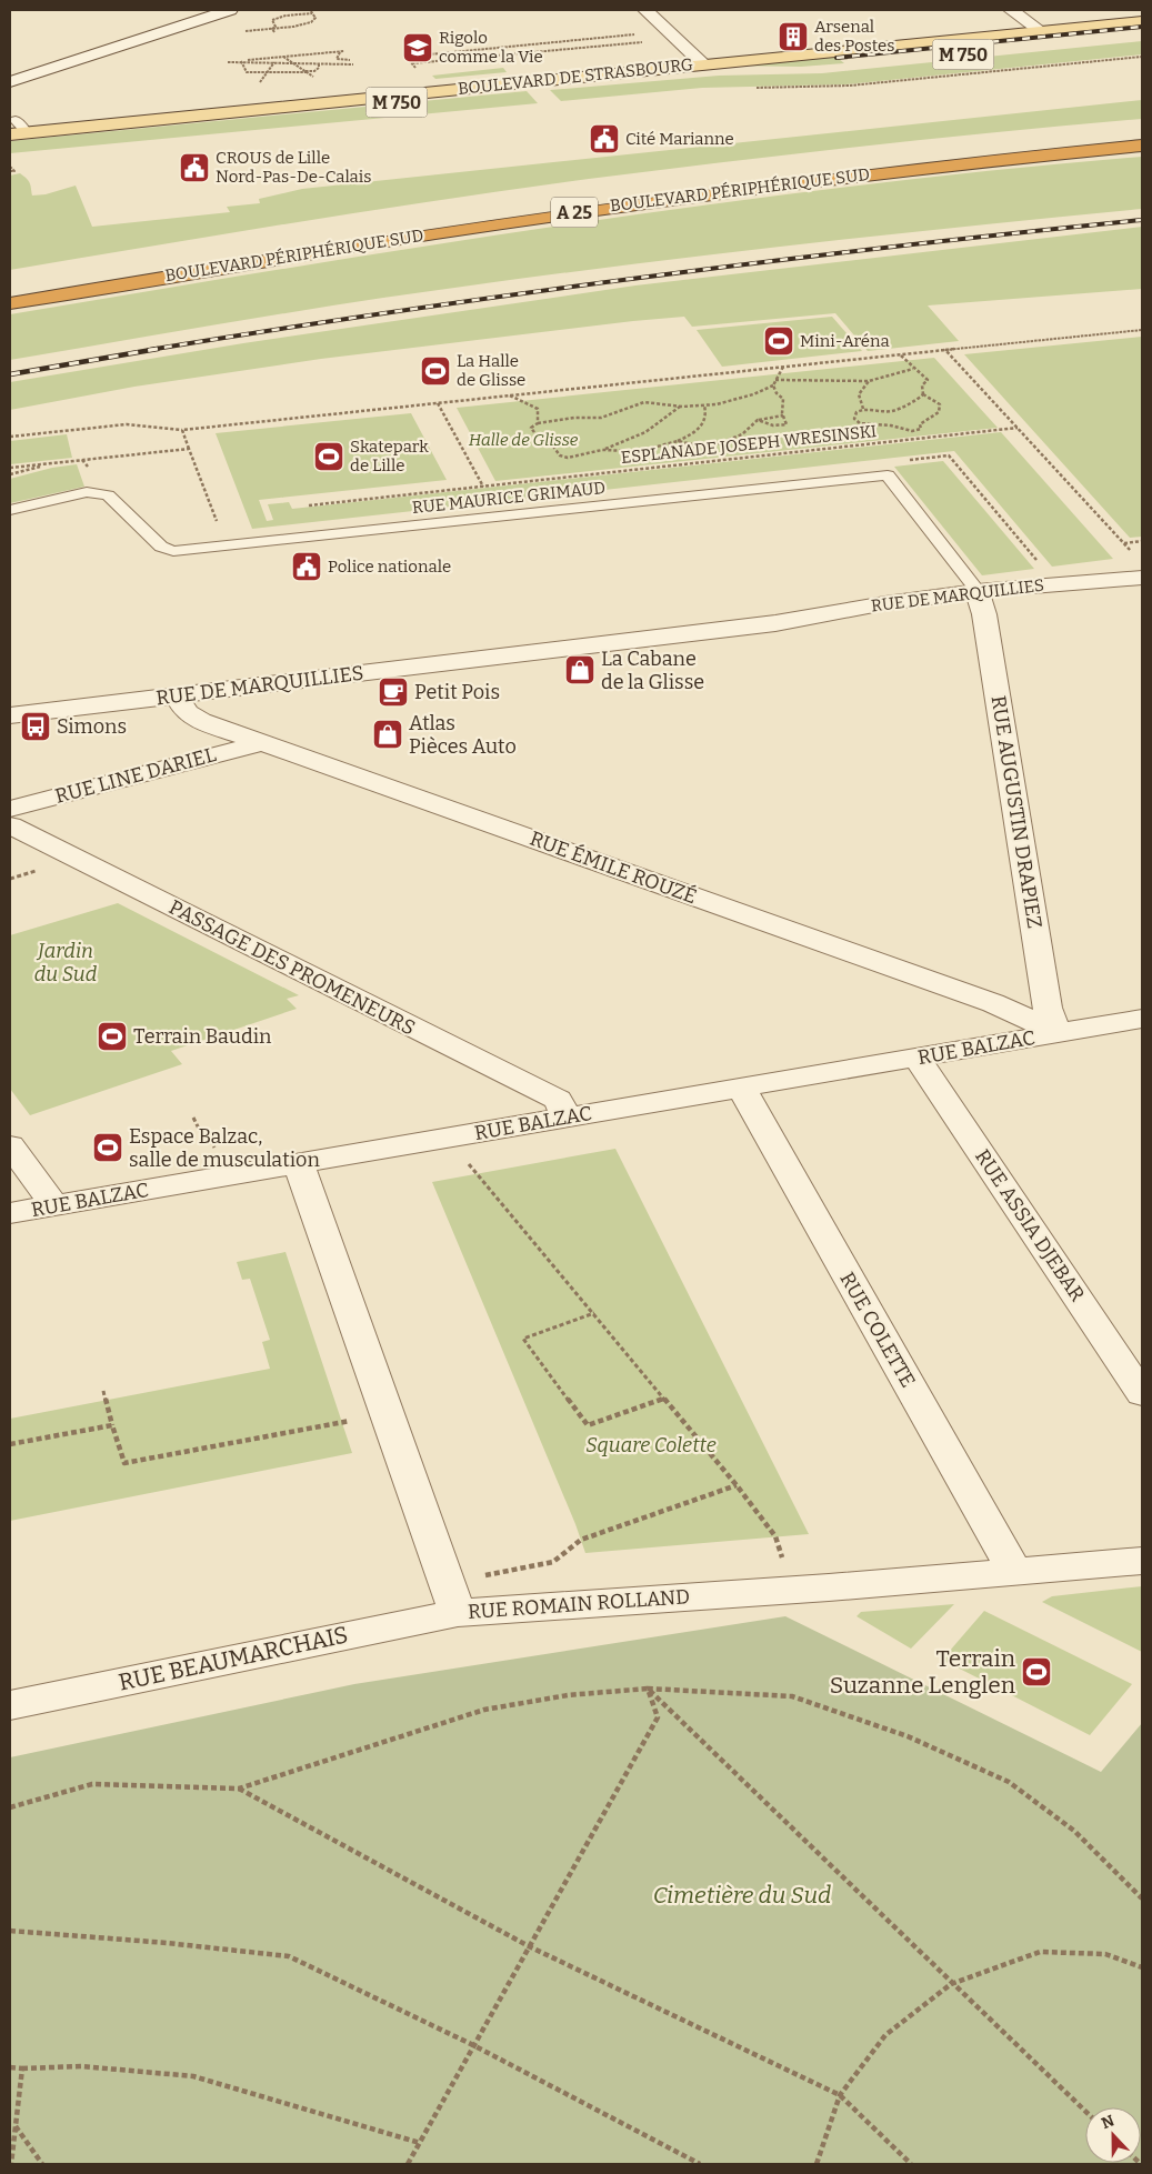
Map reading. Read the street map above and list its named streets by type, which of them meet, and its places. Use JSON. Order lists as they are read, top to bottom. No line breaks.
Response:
{"streets":{"highway":["BOULEVARD PÉRIPHÉRIQUE SUD","A 25"],"main road":["M 750","BOULEVARD DE STRASBOURG"],"street":["RUE DE MARQUILLIES","RUE LINE DARIEL","RUE AUGUSTIN DRAPIEZ","RUE ÉMILE ROUZÉ","PASSAGE DES PROMENEURS","RUE BALZAC","RUE ASSIA DJEBAR","RUE COLETTE","RUE ROMAIN ROLLAND","RUE BEAUMARCHAIS"],"lane":["RUE MAURICE GRIMAUD"],"path":["ESPLANADE JOSEPH WRESINSKI"]},"crossings":[["RUE MAURICE GRIMAUD","RUE DE MARQUILLIES"],["RUE MAURICE GRIMAUD","RUE AUGUSTIN DRAPIEZ"],["RUE DE MARQUILLIES","RUE AUGUSTIN DRAPIEZ"],["RUE DE MARQUILLIES","RUE ÉMILE ROUZÉ"],["RUE LINE DARIEL","RUE ÉMILE ROUZÉ"],["RUE AUGUSTIN DRAPIEZ","RUE ÉMILE ROUZÉ"],["RUE AUGUSTIN DRAPIEZ","RUE BALZAC"],["RUE ÉMILE ROUZÉ","RUE BALZAC"],["PASSAGE DES PROMENEURS","RUE BALZAC"],["RUE BALZAC","RUE ASSIA DJEBAR"],["RUE BALZAC","RUE COLETTE"],["RUE BALZAC","RUE ROMAIN ROLLAND"],["RUE COLETTE","RUE ROMAIN ROLLAND"],["RUE ROMAIN ROLLAND","RUE BEAUMARCHAIS"]],"parks":["Halle de Glisse","Jardin du Sud","Square Colette","Cimetière du Sud"],"places":{"building":["Arsenal des Postes"],"school or university":["Rigolo comme la Vie"],"public building":["Cité Marianne","CROUS de Lille Nord-Pas-De-Calais","Police nationale"],"sports":["Mini-Aréna","La Halle de Glisse","Skatepark de Lille","Terrain Baudin","Espace Balzac, salle de musculation","Terrain Suzanne Lenglen"],"shop":["La Cabane de la Glisse","Atlas Pièces Auto"],"cafe":["Petit Pois"],"bus stop":["Simons"]},"north":"top"}
